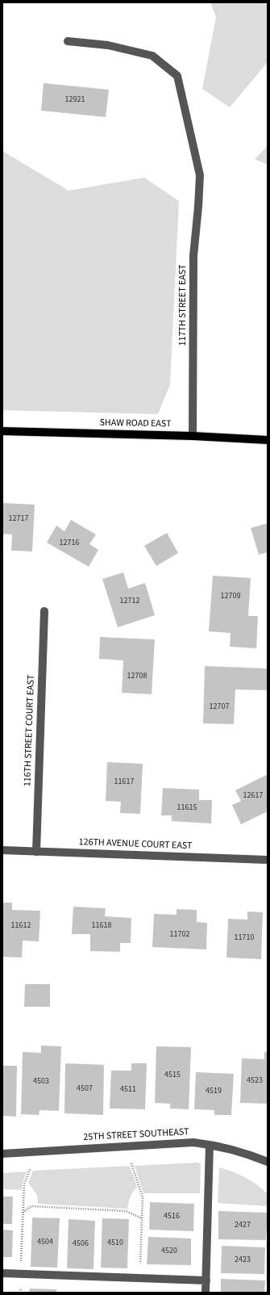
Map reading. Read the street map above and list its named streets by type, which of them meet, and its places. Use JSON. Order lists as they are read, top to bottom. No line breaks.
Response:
{"streets":{"main road":["SHAW ROAD EAST"],"street":["117TH STREET EAST","116TH STREET COURT EAST","126TH AVENUE COURT EAST","25TH STREET SOUTHEAST"]},"crossings":[["117TH STREET EAST","SHAW ROAD EAST"],["116TH STREET COURT EAST","126TH AVENUE COURT EAST"]],"house_numbers":["12921","12717","12716","12709","12712","12708","12707","11617","12617","11615","11612","11618","11702","11710","4515","4523","4503","4507","4511","4519","4516","2427","4504","4510","4506","4520","2423"]}
